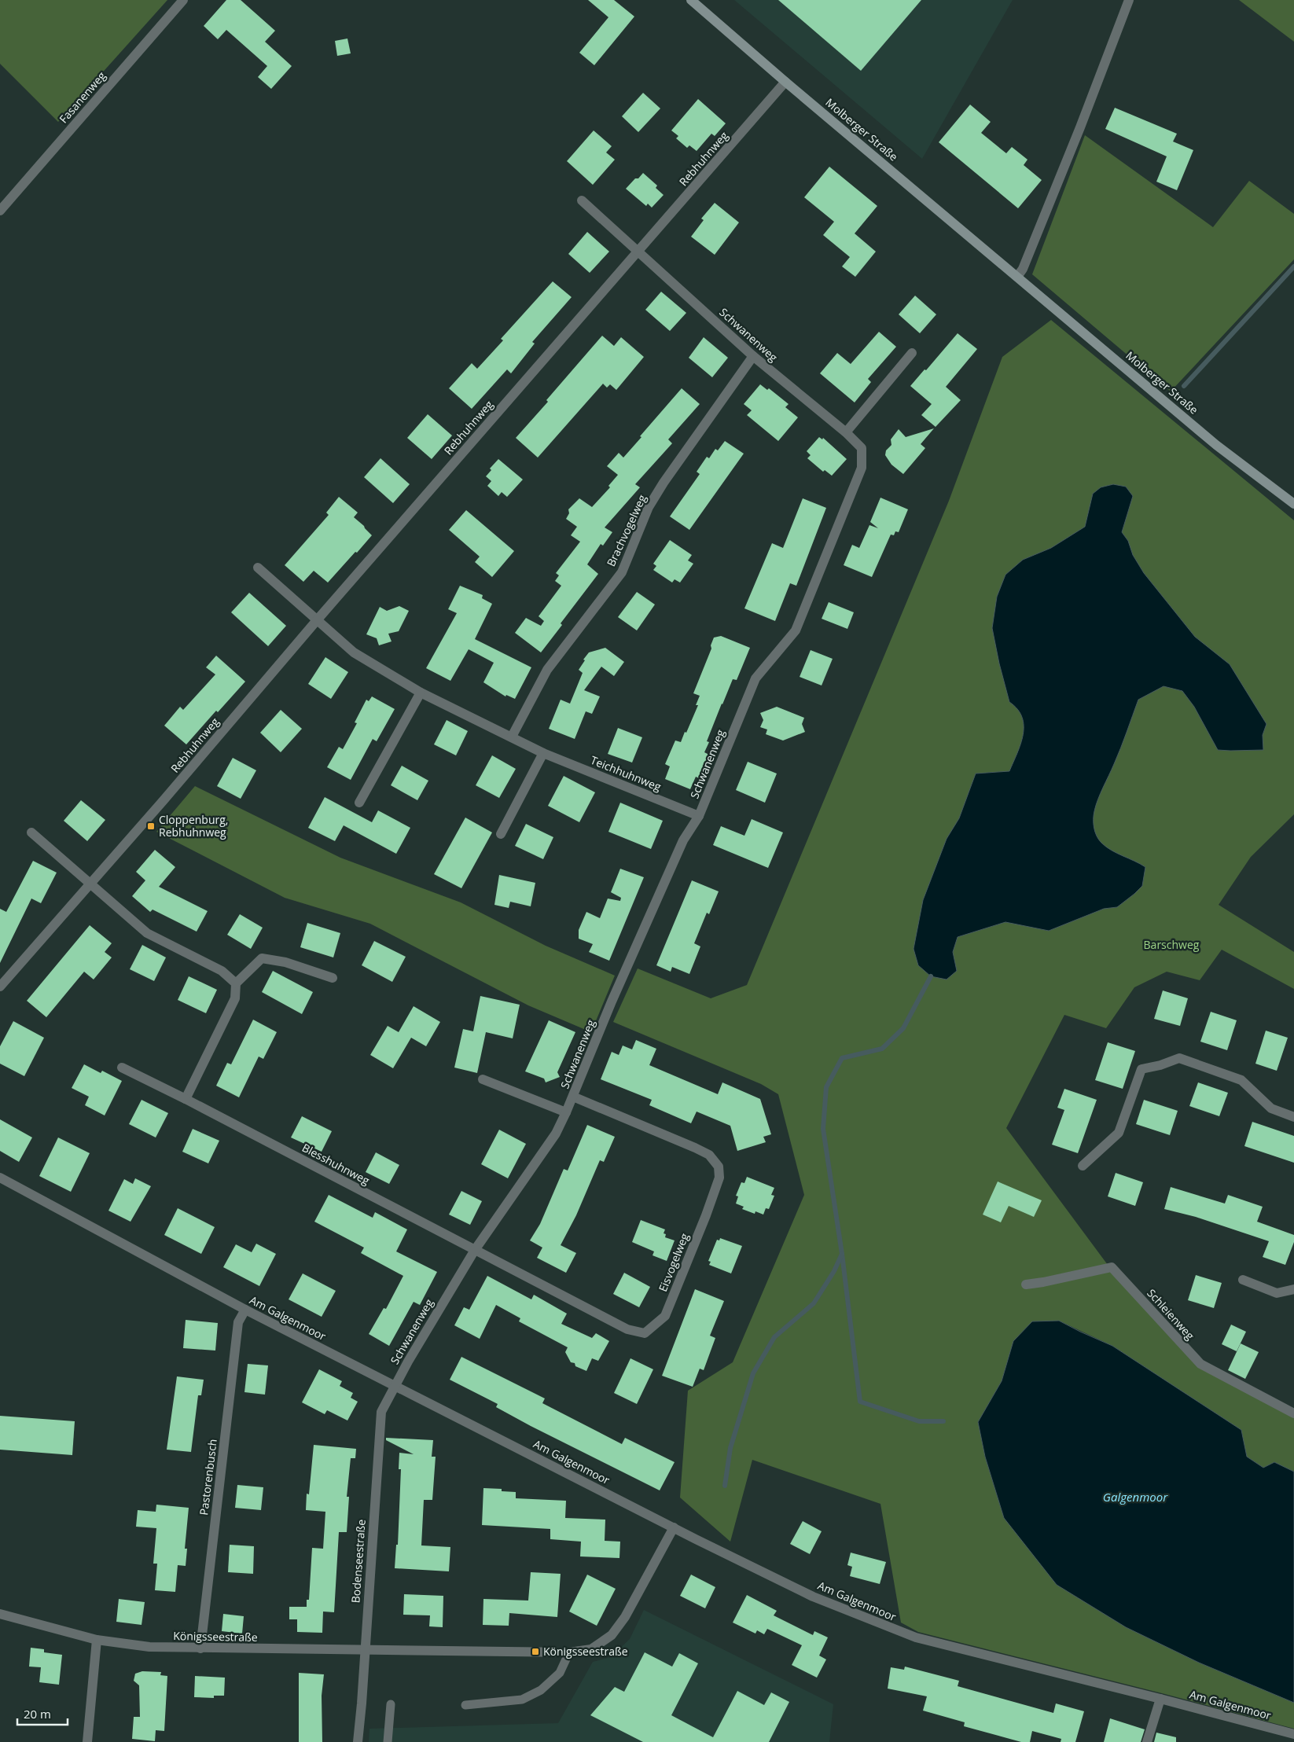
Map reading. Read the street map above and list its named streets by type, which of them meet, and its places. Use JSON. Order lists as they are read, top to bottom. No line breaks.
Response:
{"streets":{"main road":["Molberger Straße"],"street":["Fasanenweg","Rebhuhnweg","Schwanenweg","Brachvogelweg","Teichhuhnweg","Blesshuhnweg","Eisvogelweg","Schleienweg","Am Galgenmoor","Pastorenbusch","Bodenseestraße","Königsseestraße"]},"crossings":[["Molberger Straße","Rebhuhnweg"],["Rebhuhnweg","Schwanenweg"],["Rebhuhnweg","Teichhuhnweg"],["Schwanenweg","Brachvogelweg"],["Schwanenweg","Teichhuhnweg"],["Schwanenweg","Blesshuhnweg"],["Schwanenweg","Eisvogelweg"],["Schwanenweg","Am Galgenmoor"],["Schwanenweg","Bodenseestraße"],["Brachvogelweg","Teichhuhnweg"],["Blesshuhnweg","Eisvogelweg"],["Am Galgenmoor","Pastorenbusch"],["Am Galgenmoor","Bodenseestraße"],["Am Galgenmoor","Königsseestraße"],["Pastorenbusch","Königsseestraße"],["Bodenseestraße","Königsseestraße"]],"water":["Galgenmoor"],"parks":["Barschweg"],"places":{"transit":["Cloppenburg, Rebhuhnweg","Königsseestraße"]},"scale_bar":"20 m"}
